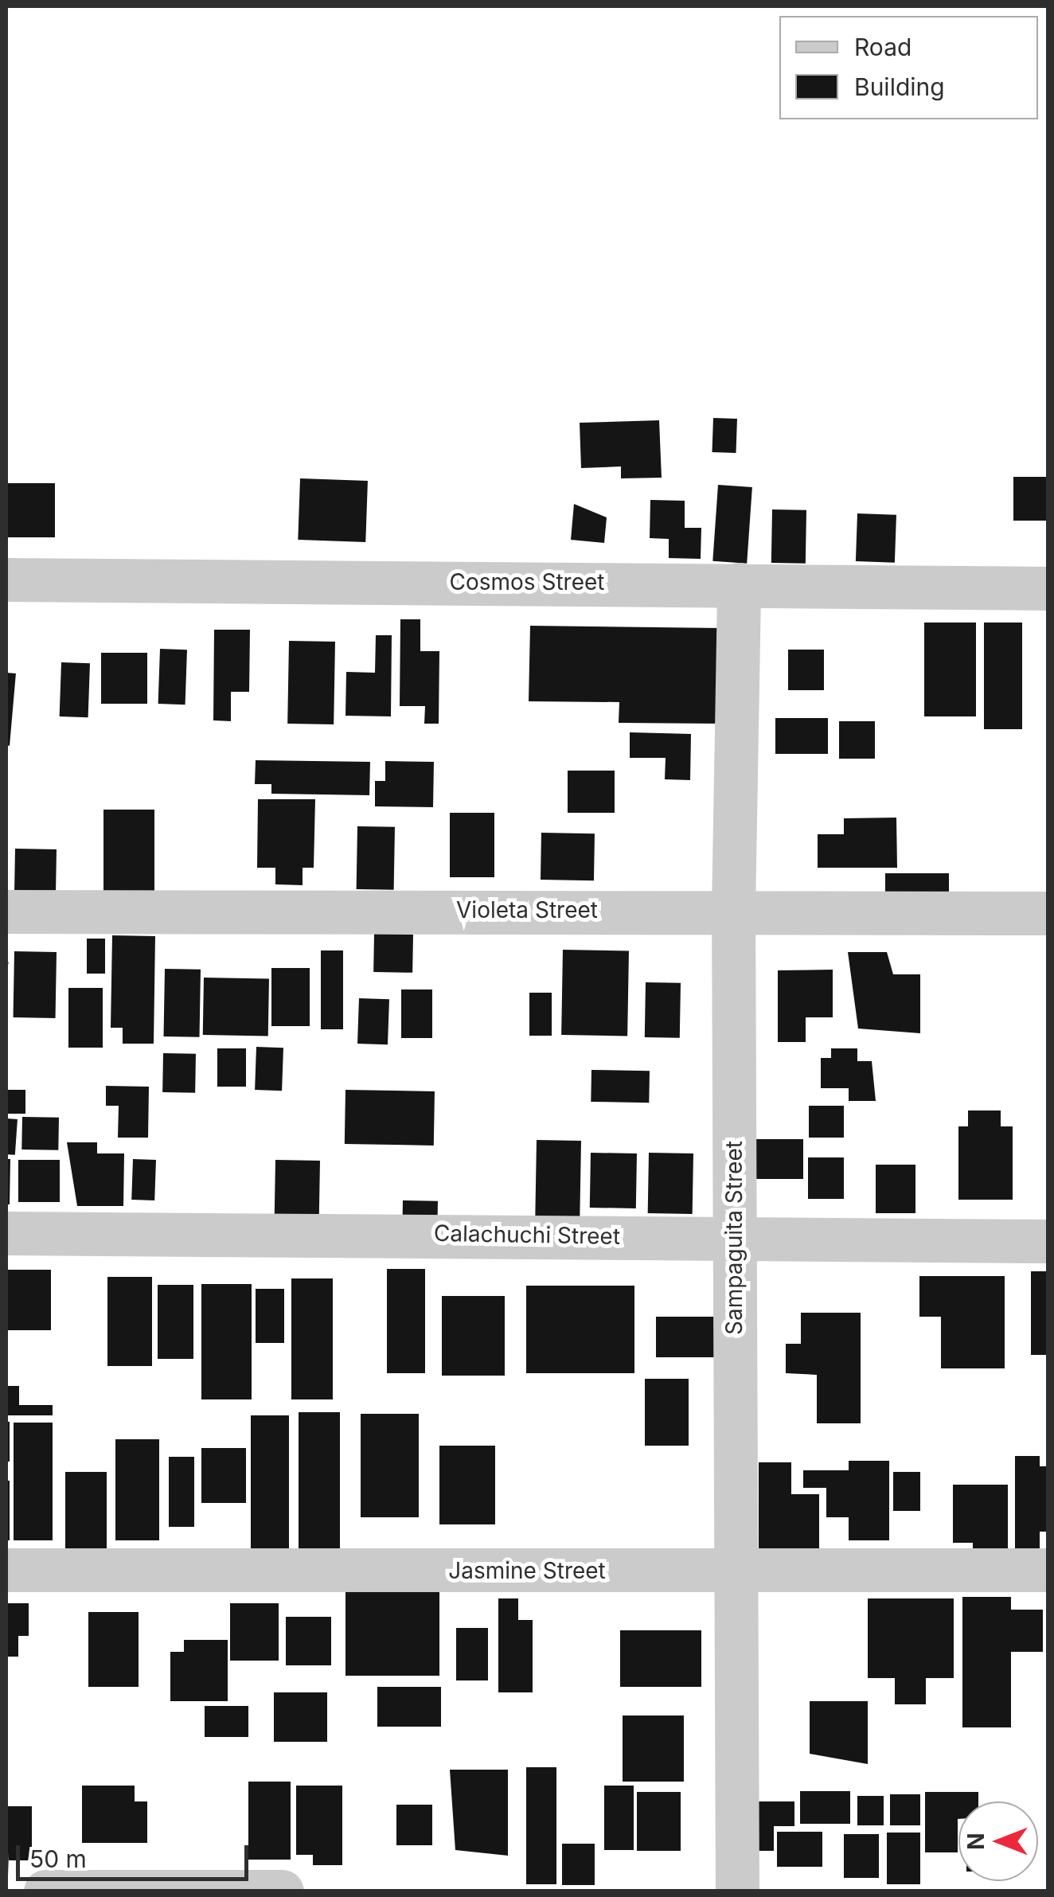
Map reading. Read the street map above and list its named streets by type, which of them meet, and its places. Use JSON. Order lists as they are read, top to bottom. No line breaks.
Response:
{"streets":{"street":["Cosmos Street","Violeta Street","Calachuchi Street","Sampaguita Street","Jasmine Street"]},"crossings":[["Cosmos Street","Sampaguita Street"],["Violeta Street","Sampaguita Street"],["Calachuchi Street","Sampaguita Street"],["Sampaguita Street","Jasmine Street"]],"legend":["Road","Building"],"scale_bar":"50 m","north":"left"}
